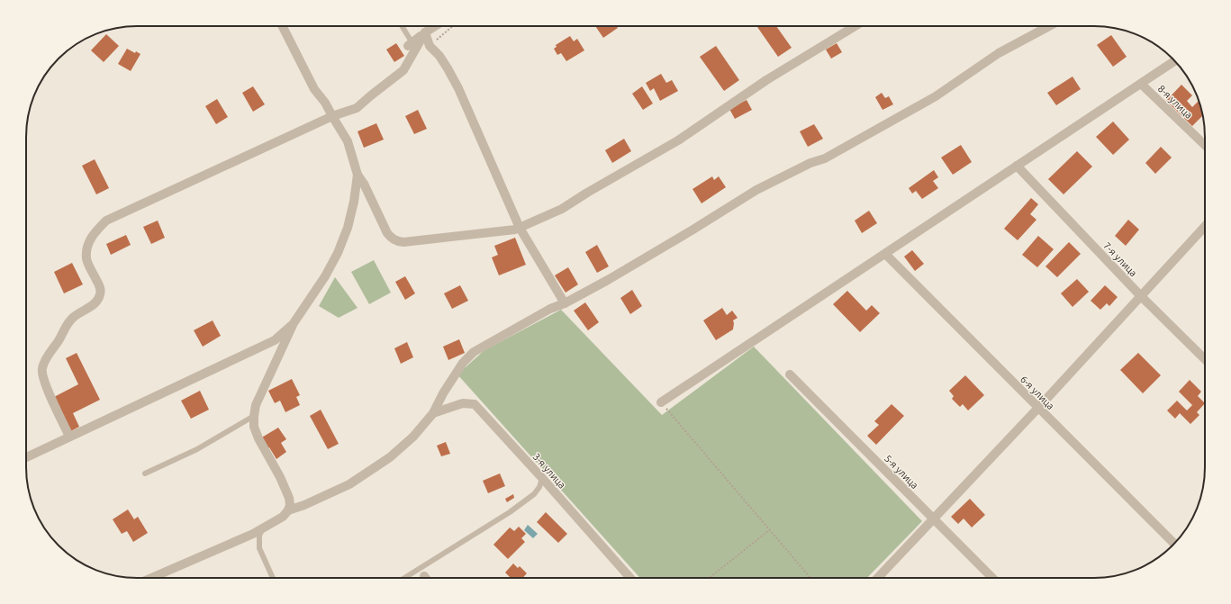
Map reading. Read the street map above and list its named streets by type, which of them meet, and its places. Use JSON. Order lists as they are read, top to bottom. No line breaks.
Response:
{"streets":{"street":["8-я улица","7-я улица","6-я улица","3-я улица","5-я улица"]}}
